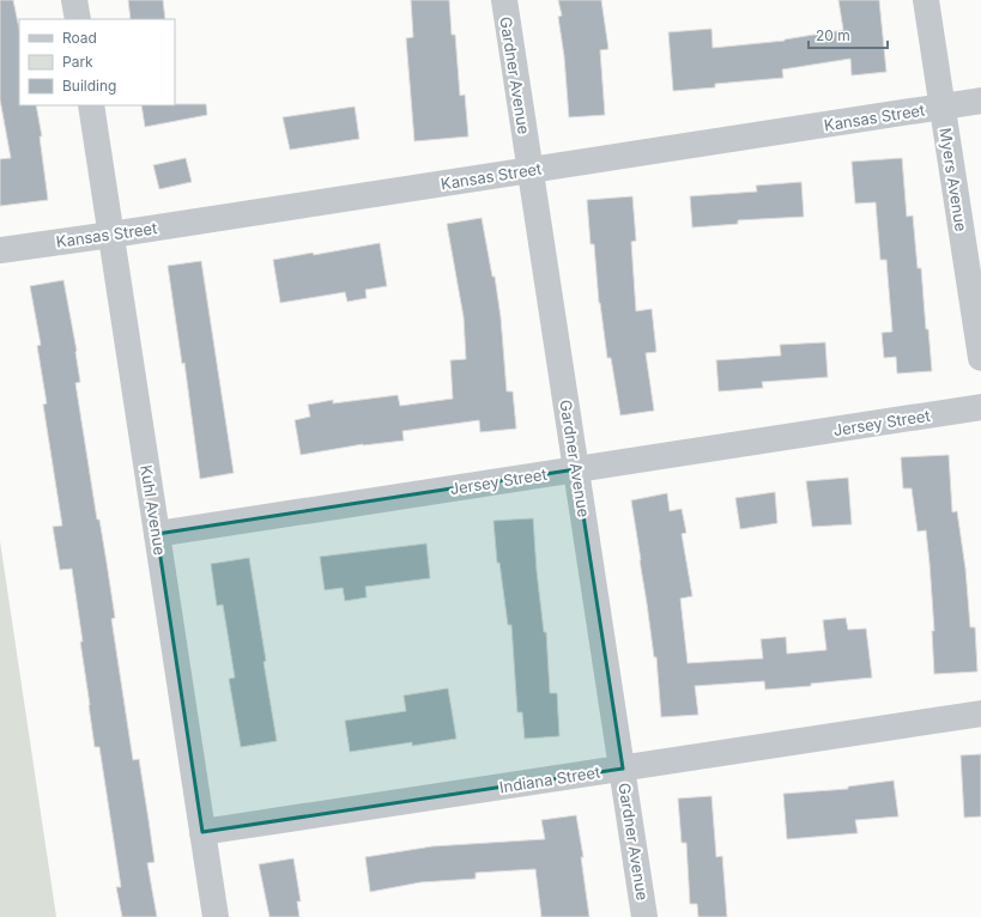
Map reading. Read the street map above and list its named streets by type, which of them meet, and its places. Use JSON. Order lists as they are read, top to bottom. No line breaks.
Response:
{"streets":{"street":["Gardner Avenue","Kansas Street","Myers Avenue","Jersey Street","Kuhl Avenue","Indiana Street"]},"crossings":[["Gardner Avenue","Kansas Street"],["Gardner Avenue","Jersey Street"],["Gardner Avenue","Indiana Street"],["Kansas Street","Myers Avenue"],["Kansas Street","Kuhl Avenue"],["Jersey Street","Kuhl Avenue"],["Kuhl Avenue","Indiana Street"]],"legend":["Road","Park","Building"],"scale_bar":"20 m"}
